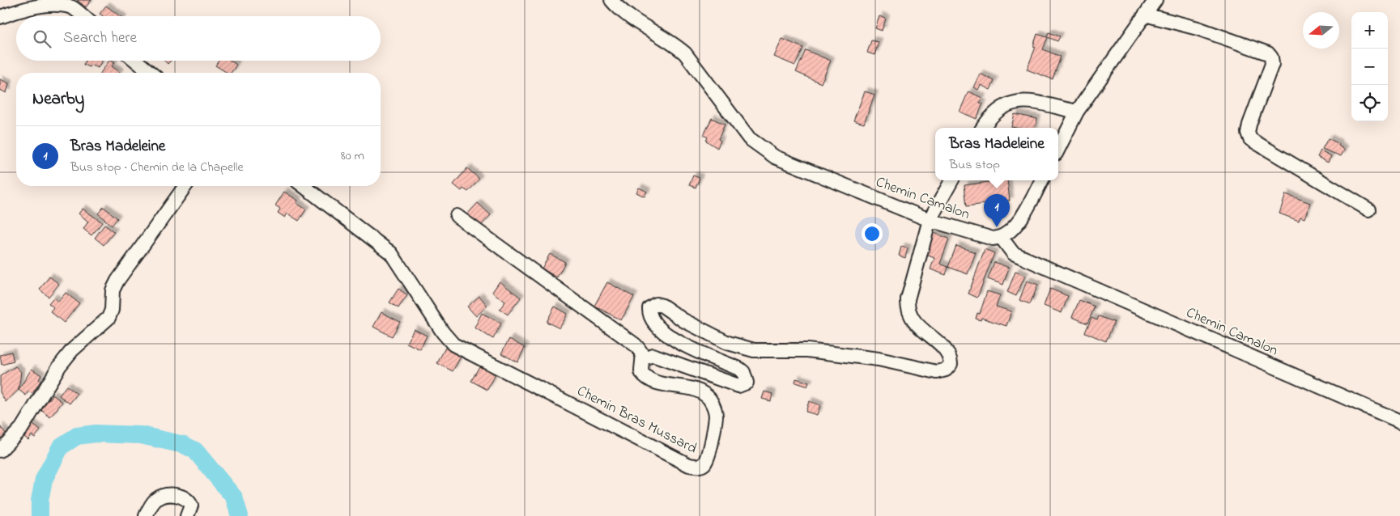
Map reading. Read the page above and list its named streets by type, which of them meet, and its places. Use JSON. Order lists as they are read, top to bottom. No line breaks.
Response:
{"streets":{"street":["Chemin Camalon","Chemin Bras Mussard"]},"north":"left","page":{"map_buttons":["+","−"],"search":"Search here","heading":"Nearby","list":[{"mark":"1","name":"Bras Madeleine","note":"Bus stop · Chemin de la Chapelle","value":"80 m"}],"popup":["Bras Madeleine","Bus stop"],"pins":"1"}}
